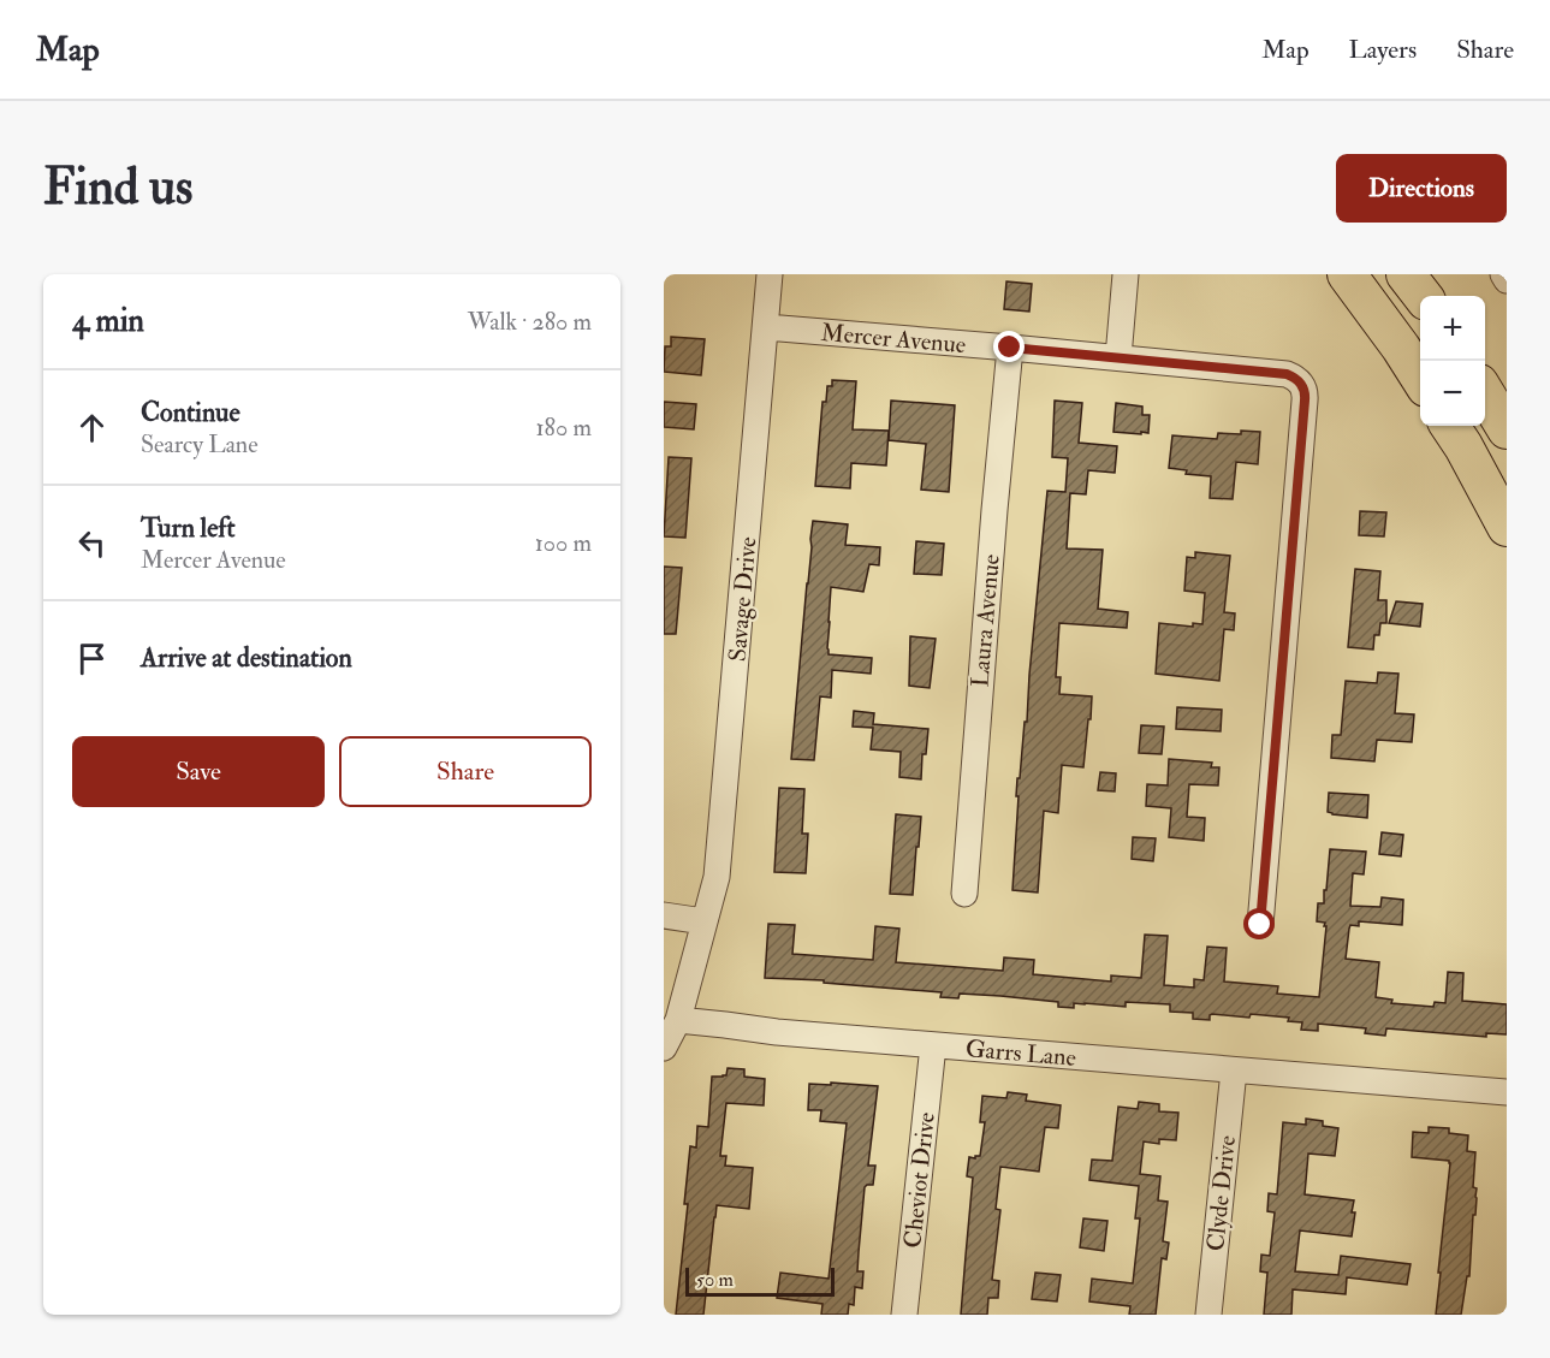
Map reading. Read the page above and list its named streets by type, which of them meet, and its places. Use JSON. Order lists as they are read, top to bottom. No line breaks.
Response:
{"streets":{"street":["Mercer Avenue","Savage Drive","Laura Avenue","Garrs Lane","Cheviot Drive","Clyde Drive"]},"crossings":[["Mercer Avenue","Savage Drive"],["Mercer Avenue","Laura Avenue"],["Garrs Lane","Cheviot Drive"],["Garrs Lane","Clyde Drive"]],"scale_bar":"50 m","page":{"header":"Map","nav":["Map","Layers","Share"],"buttons":["Directions",["Save","Share"]],"title":"Find us","heading":["4 min","Walk · 280 m"],"map_buttons":["+","−"],"list":[["Continue","Searcy Lane","180 m"],["Turn left","Mercer Avenue","100 m"],"Arrive at destination"],"scale":"50 m"}}
